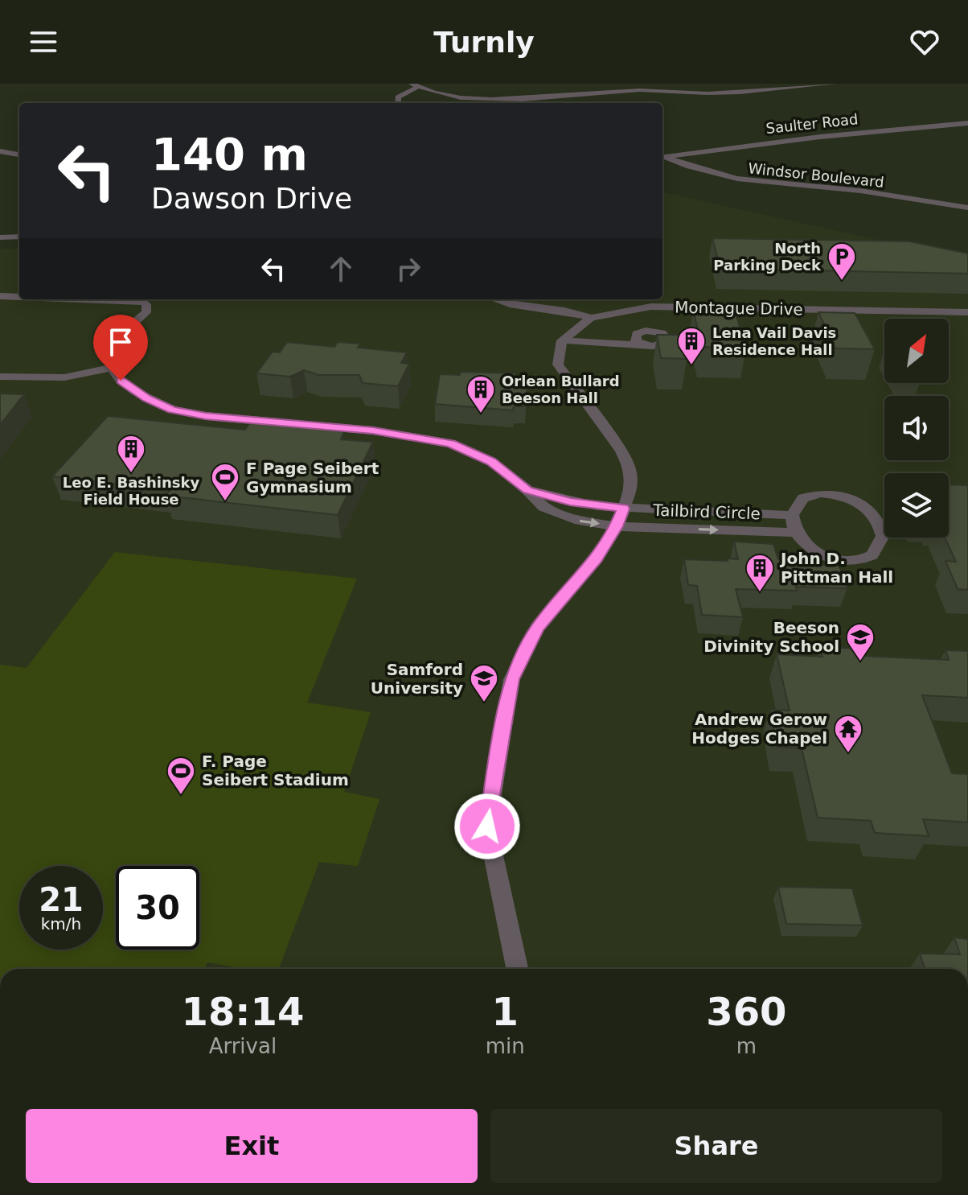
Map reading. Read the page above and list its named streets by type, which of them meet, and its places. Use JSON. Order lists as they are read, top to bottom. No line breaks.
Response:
{"streets":{"street":["Saulter Road","Windsor Boulevard","Montague Drive","Tailbird Circle"]},"crossings":[["Saulter Road","Windsor Boulevard"]],"places":{"parking":["North Parking Deck"],"building":["Lena Vail Davis Residence Hall","Orlean Bullard Beeson Hall","Leo E. Bashinsky Field House","John D. Pittman Hall"],"sports":["F Page Seibert Gymnasium","F. Page Seibert Stadium"],"school or university":["Beeson Divinity School","Samford University"],"temple":["Andrew Gerow Hodges Chapel"]},"north":"top right","page":{"header":"Turnly","turn":["140 m","Dawson Drive"],"speed":"21 km/h","limit":"30","eta":["18:14","Arrival","1","min","360","m"],"buttons":["Exit","Share"]}}
